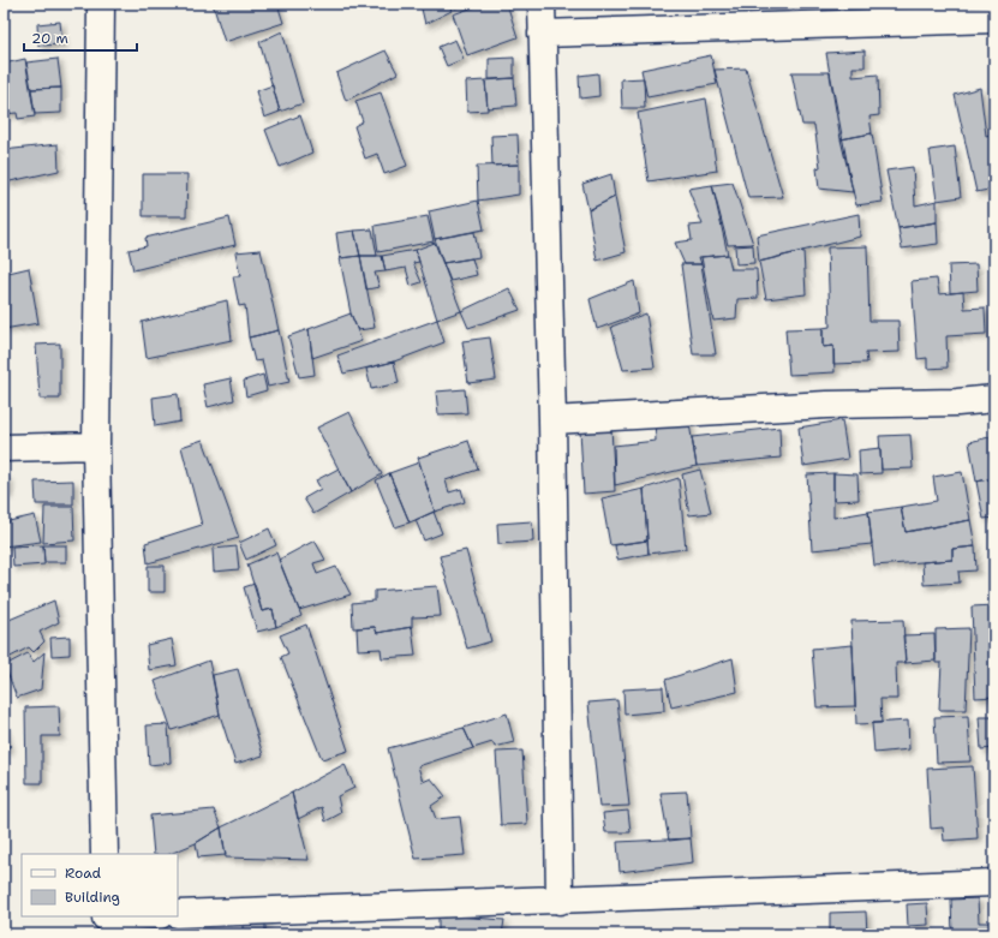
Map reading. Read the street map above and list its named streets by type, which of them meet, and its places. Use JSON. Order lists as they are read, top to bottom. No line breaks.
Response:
{"legend":["Road","Building"],"scale_bar":"20 m"}
